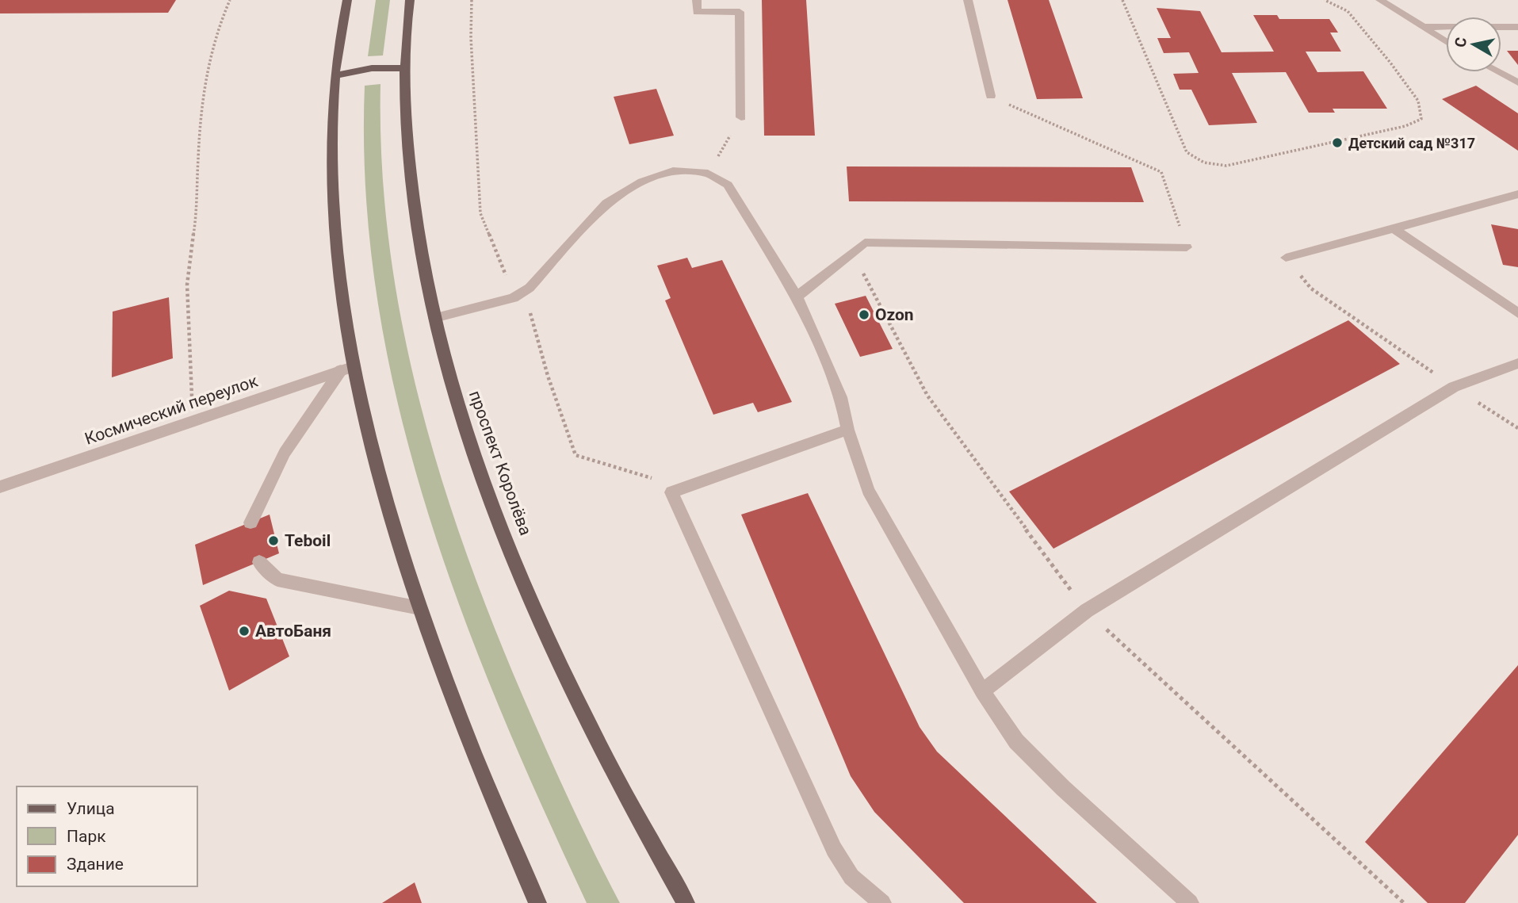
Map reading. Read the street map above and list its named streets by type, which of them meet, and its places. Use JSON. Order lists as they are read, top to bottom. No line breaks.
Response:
{"streets":{"main road":["проспект Королёва"],"street":["Космический переулок"]},"places":["Детский сад №317","Ozon","Teboil","АвтоБаня"],"legend":["Улица","Парк","Здание"],"north":"left"}
